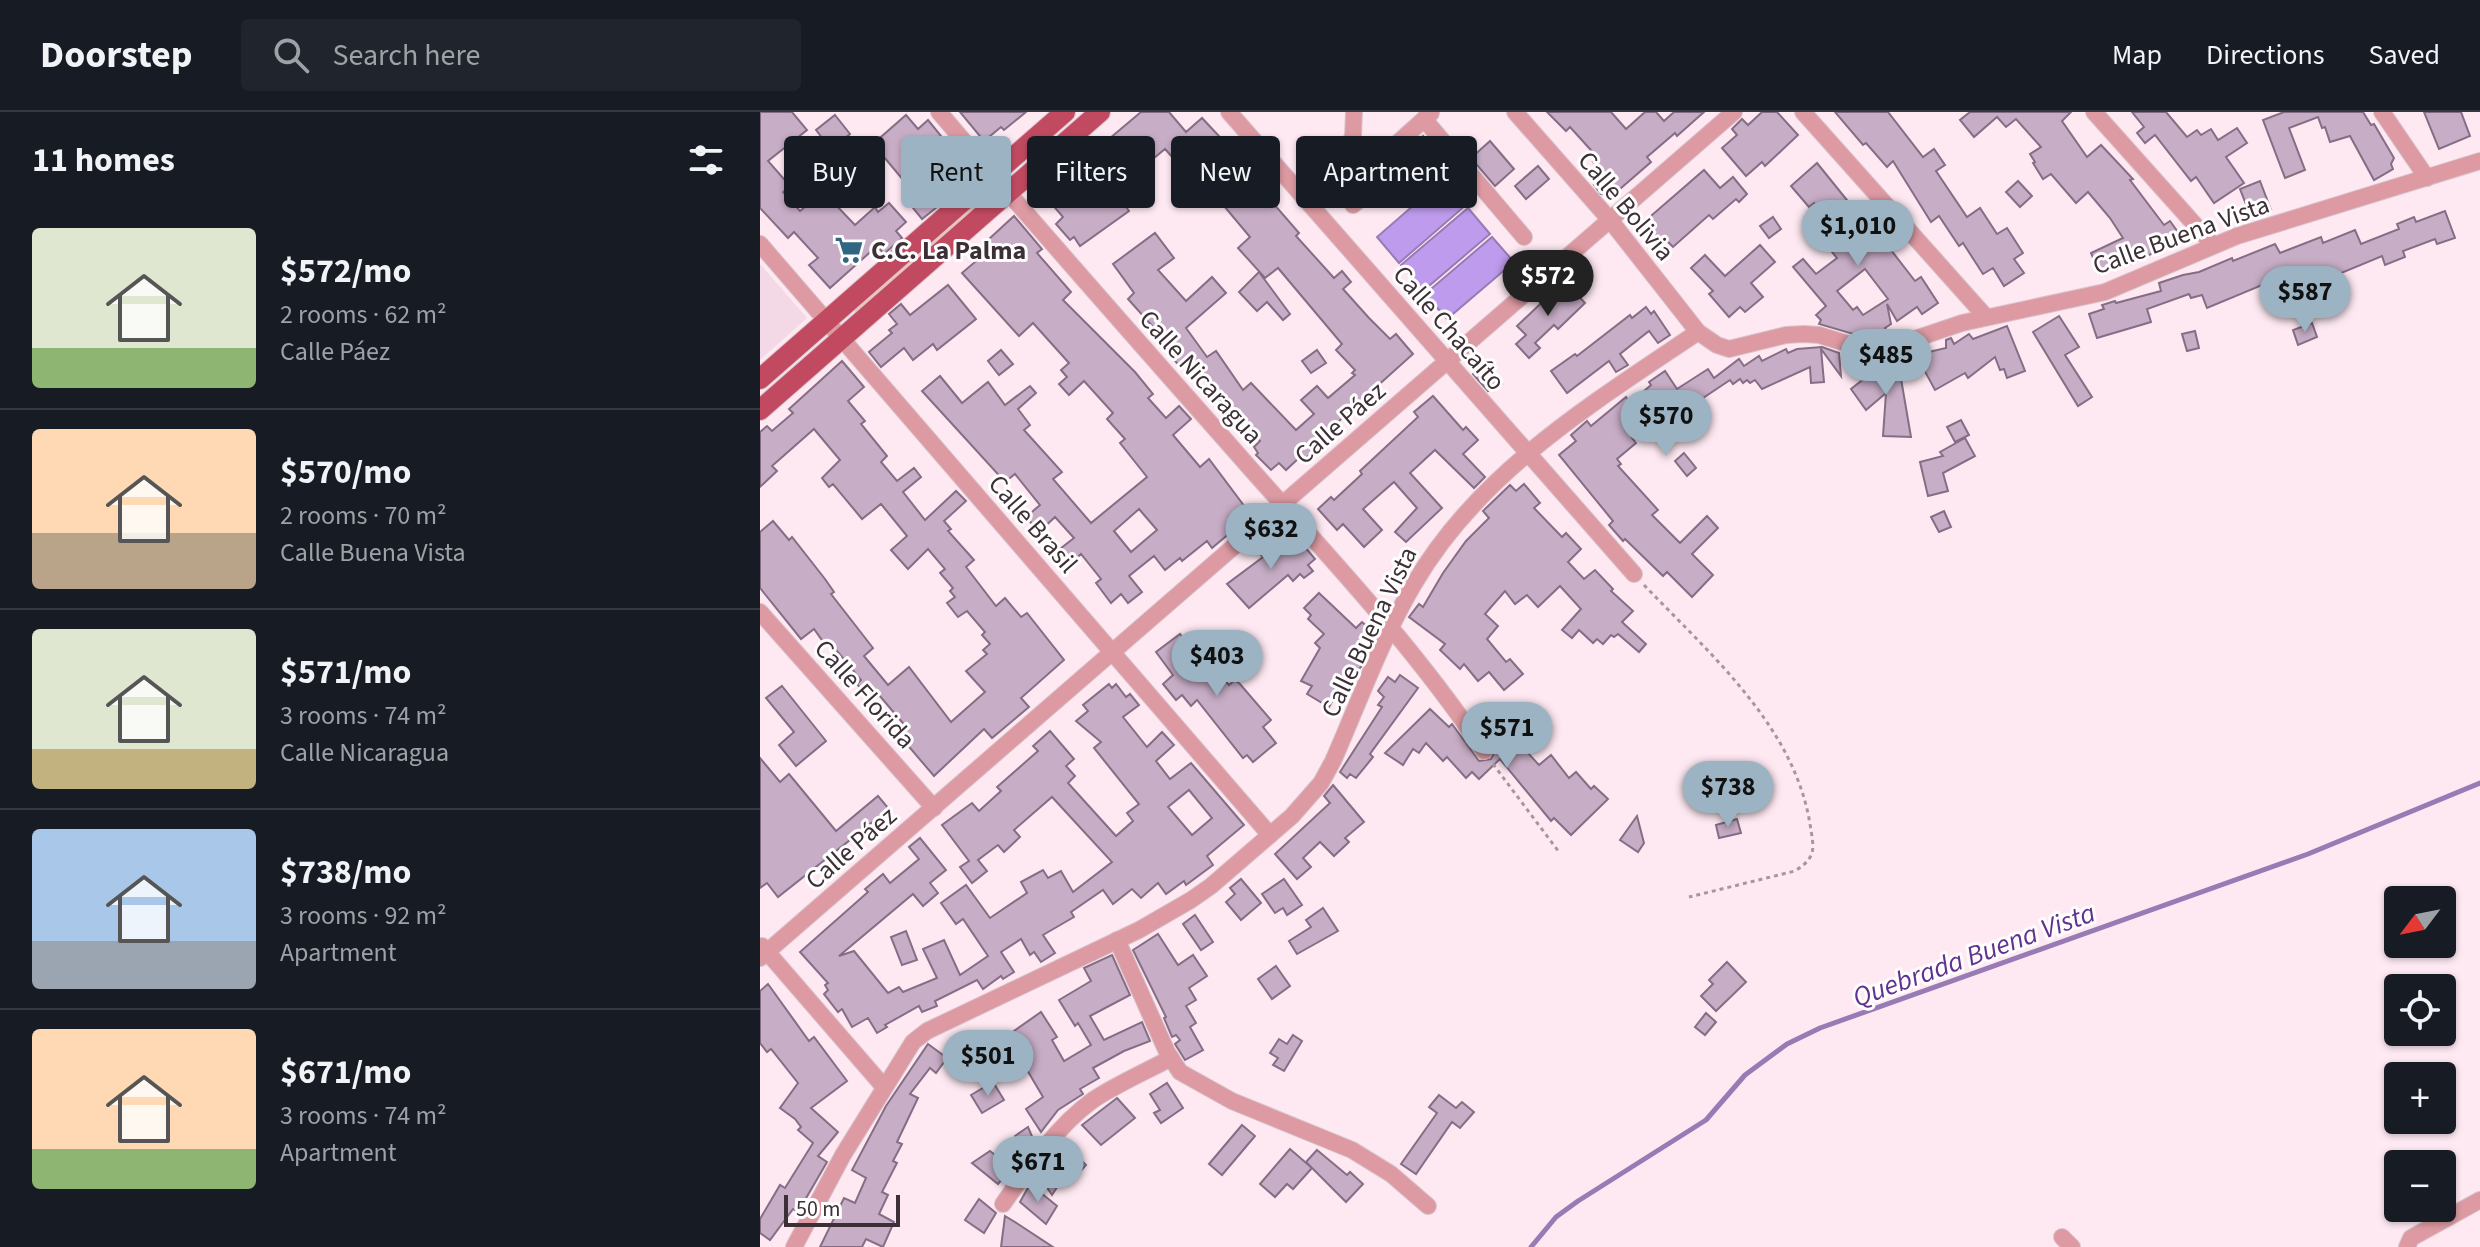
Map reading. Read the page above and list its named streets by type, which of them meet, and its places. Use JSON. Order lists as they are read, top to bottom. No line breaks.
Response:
{"streets":{"street":["Calle Bolivia","Calle Buena Vista","Calle Chacaíto","Calle Nicaragua","Calle Páez","Calle Brasil","Calle Florida"]},"crossings":[["Calle Bolivia","Calle Buena Vista"],["Calle Bolivia","Calle Páez"],["Calle Buena Vista","Calle Chacaíto"],["Calle Buena Vista","Calle Nicaragua"],["Calle Buena Vista","Calle Brasil"],["Calle Chacaíto","Calle Páez"],["Calle Nicaragua","Calle Páez"],["Calle Páez","Calle Brasil"],["Calle Páez","Calle Florida"]],"water":["Quebrada Buena Vista"],"places":{"supermarket":["C.C. La Palma"]},"scale_bar":"50 m","north":"bottom left","page":{"header":"Doorstep","search":"Search here","nav":["Map","Directions","Saved"],"heading":"11 homes","chip":["Buy","Rent","Filters","New","Apartment"],"price":["$1,010","$572","$587","$485","$570","$632","$403","$571","$738","$501","$671"],"list":[{"name":"$572/mo","note":"2 rooms · 62 m² · Calle Páez"},{"name":"$570/mo","note":"2 rooms · 70 m² · Calle Buena Vista"},{"name":"$571/mo","note":"3 rooms · 74 m² · Calle Nicaragua"},{"name":"$738/mo","note":"3 rooms · 92 m² · Apartment"},{"name":"$671/mo","note":"3 rooms · 74 m² · Apartment"}],"map_buttons":["+","−"],"scale":"50 m"}}
